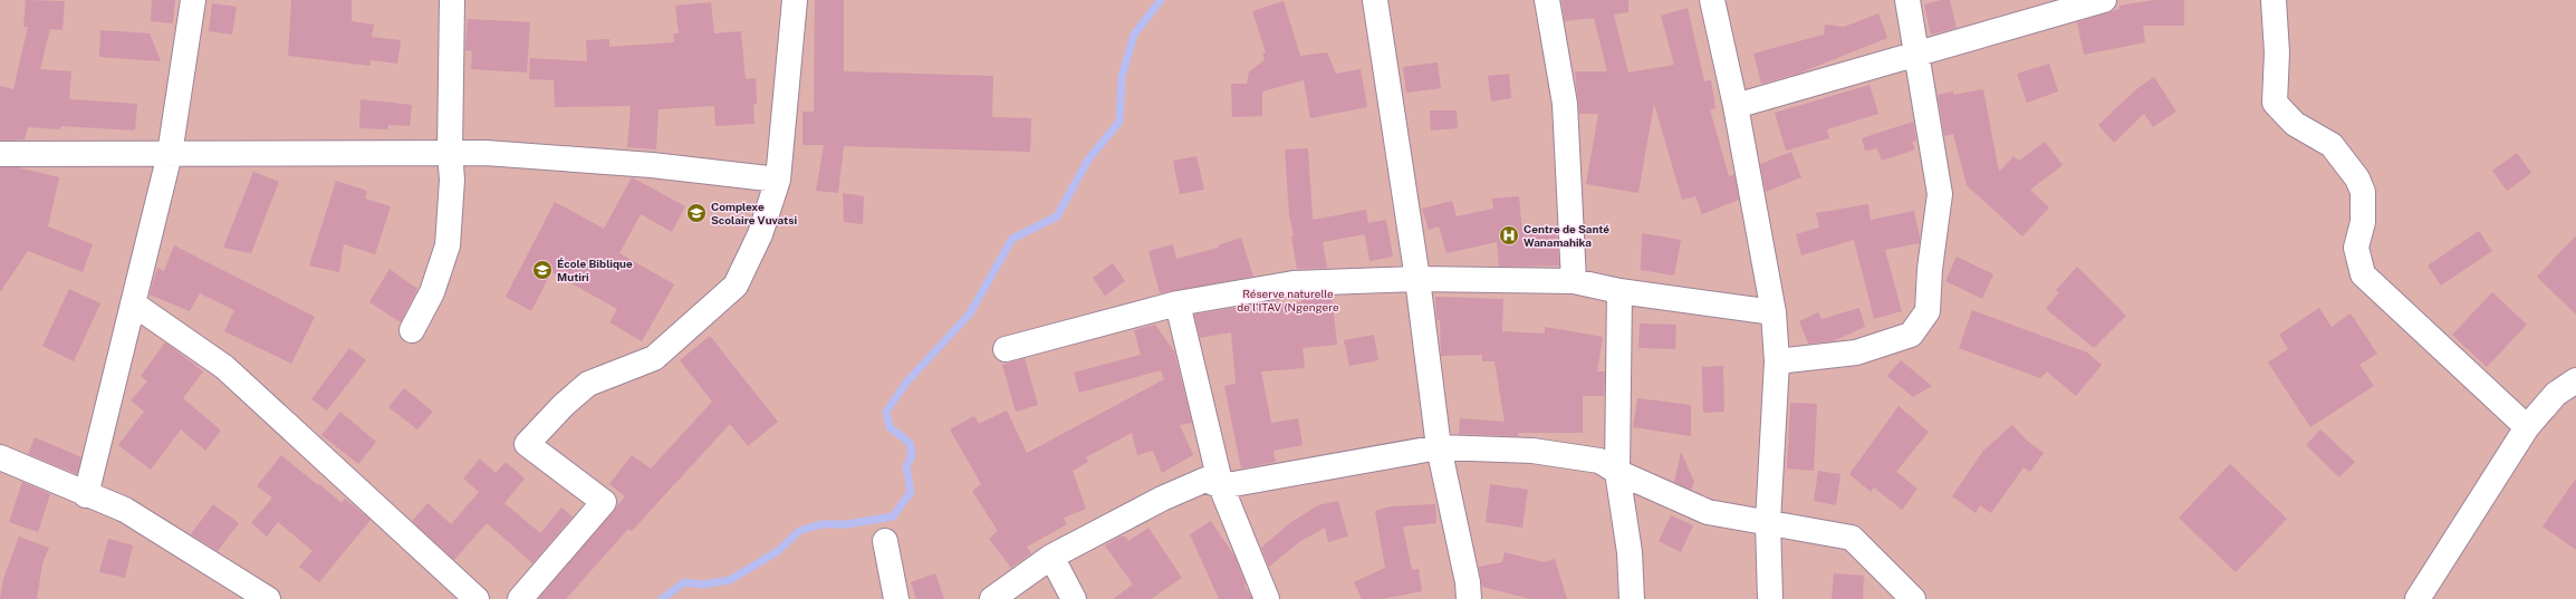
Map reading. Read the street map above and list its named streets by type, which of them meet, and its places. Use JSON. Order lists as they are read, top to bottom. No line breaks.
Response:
{"parks":["Réserve naturelle de l'ITAV (Ngengere"],"places":{"school or university":["Complexe Scolaire Vuvatsi","École Biblique Mutiri"],"hospital":["Centre de Santé Wanamahika"]}}
